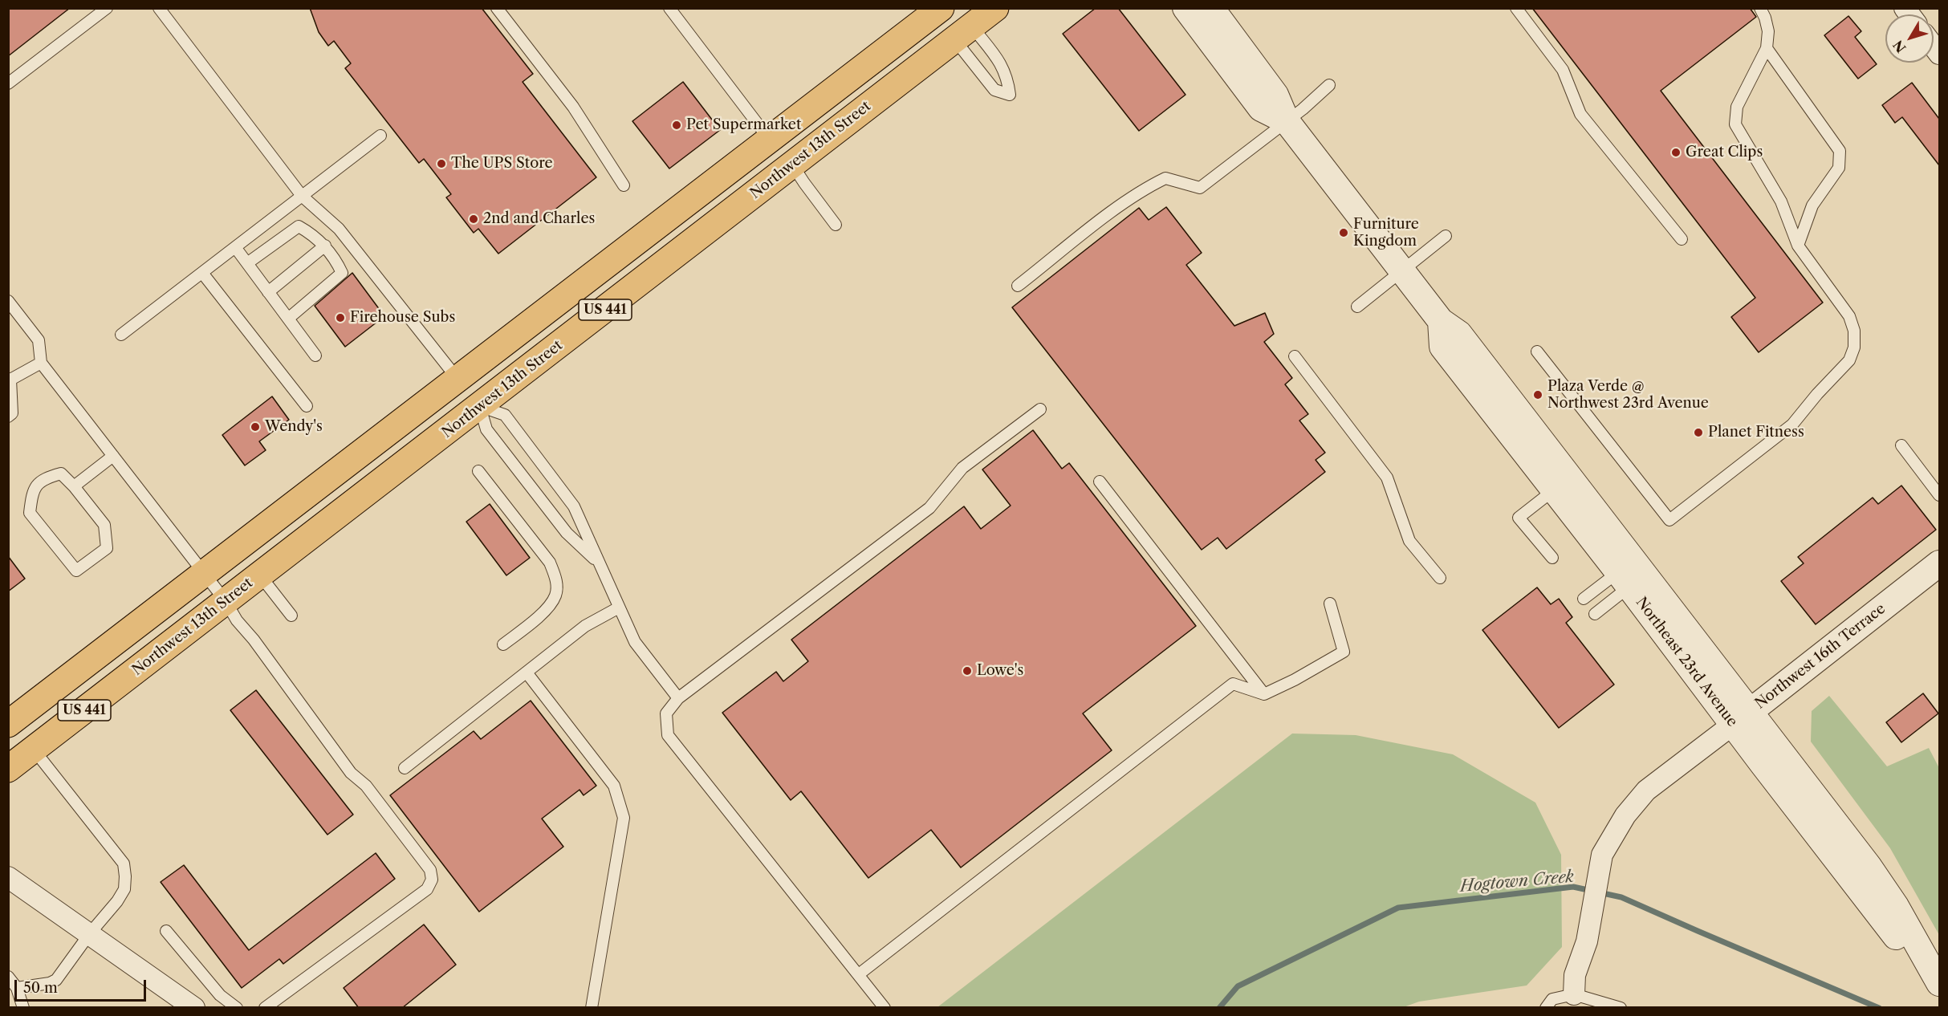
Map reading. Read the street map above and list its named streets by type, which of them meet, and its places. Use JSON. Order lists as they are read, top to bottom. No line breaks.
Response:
{"streets":{"main road":["Northwest 13th Street","US 441"],"street":["Northwest 16th Terrace","Northeast 23rd Avenue"]},"crossings":[["Northwest 16th Terrace","Northeast 23rd Avenue"]],"water":["Hogtown Creek"],"places":["Pet Supermarket","Great Clips","The UPS Store","2nd and Charles","Furniture Kingdom","Firehouse Subs","Plaza Verde @ Northwest 23rd Avenue","Wendy's","Planet Fitness","Lowe's"],"scale_bar":"50 m","north":"bottom left"}
